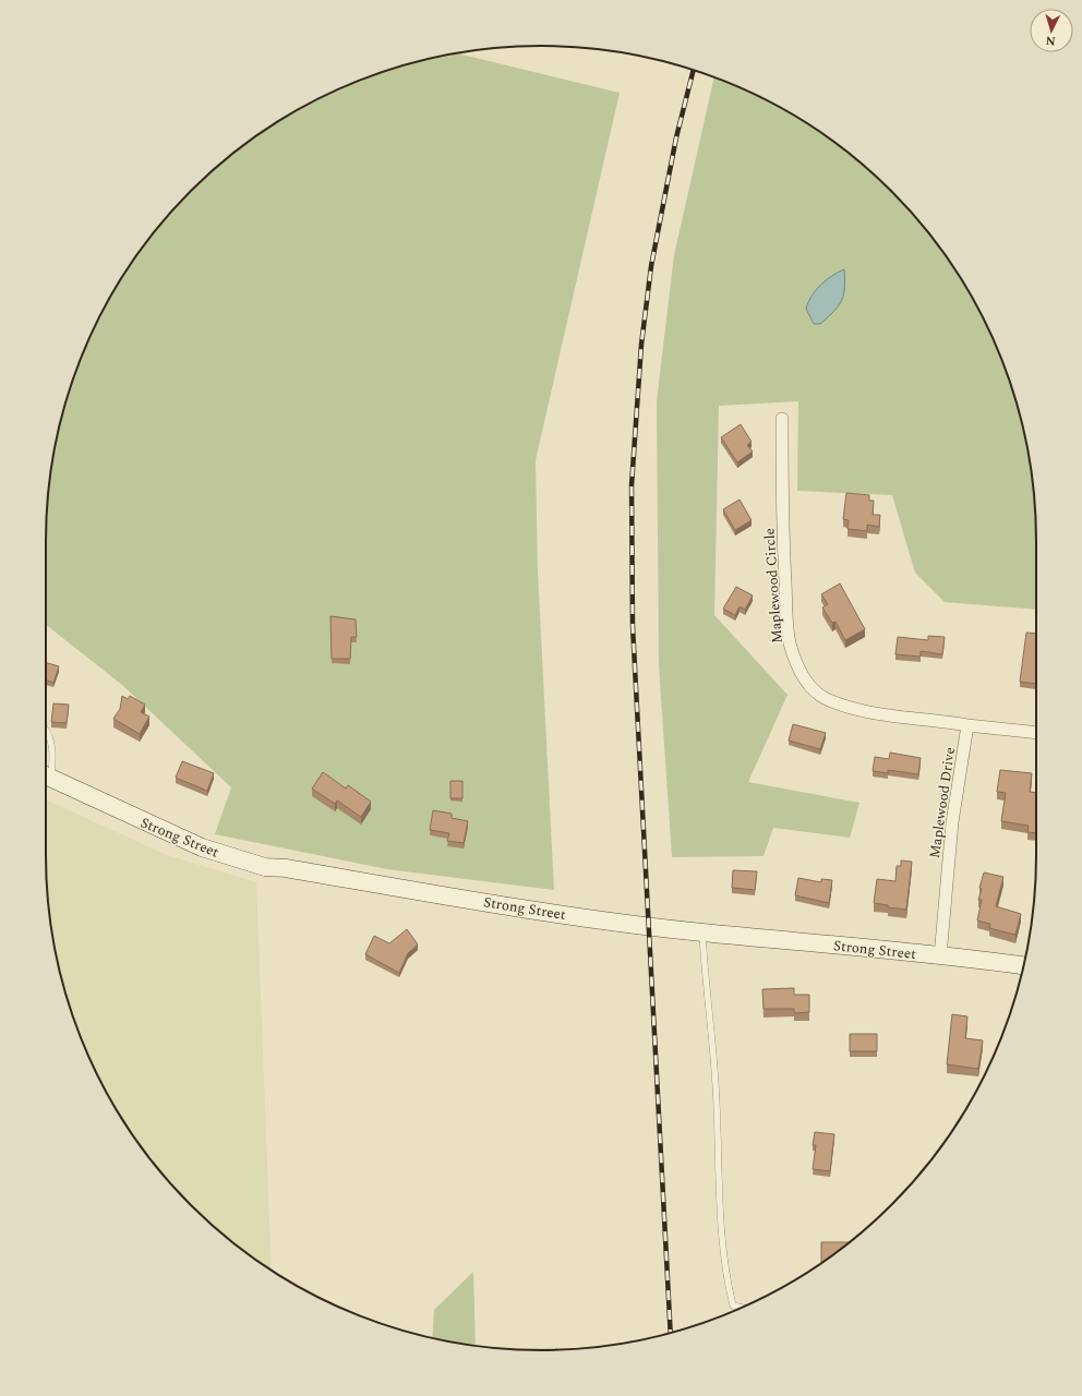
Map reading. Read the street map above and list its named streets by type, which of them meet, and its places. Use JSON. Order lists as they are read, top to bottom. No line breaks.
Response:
{"streets":{"main road":["Strong Street"],"street":["Maplewood Circle","Maplewood Drive"]},"crossings":[["Maplewood Circle","Maplewood Drive"],["Maplewood Drive","Strong Street"]],"north":"bottom"}
